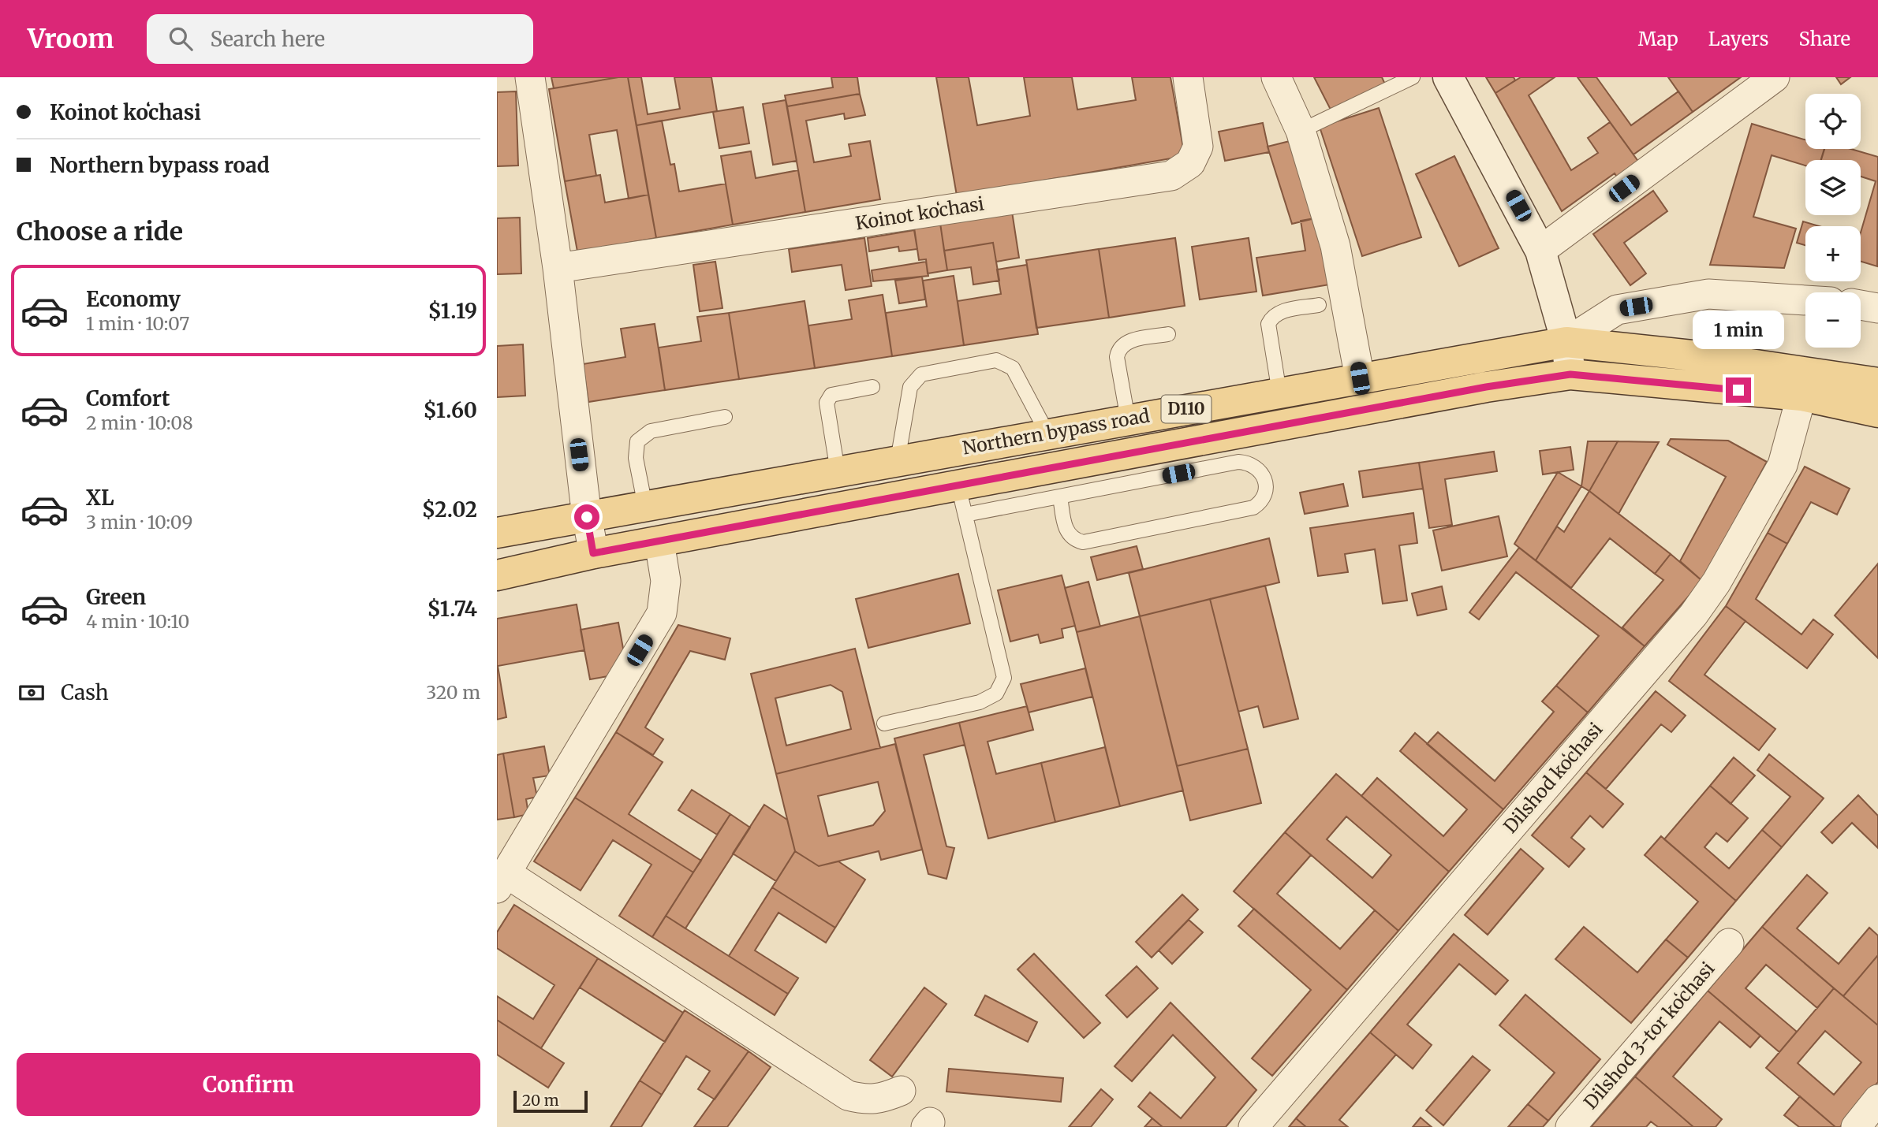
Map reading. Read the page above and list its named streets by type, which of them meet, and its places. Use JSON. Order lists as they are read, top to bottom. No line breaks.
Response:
{"streets":{"main road":["D110","Northern bypass road"],"street":["Koinot koʻchasi","Dilshod koʻchasi","Dilshod 3-tor koʻchasi"]},"crossings":[["Northern bypass road","Dilshod koʻchasi"]],"scale_bar":"20 m","page":{"header":"Vroom","search":"Search here","nav":["Map","Layers","Share"],"banner":["Koinot koʻchasi","Northern bypass road"],"map_buttons":["+","−"],"heading":"Choose a ride","list":[{"name":"Economy","note":"1 min · 10:07","value":"$1.19"},{"name":"Comfort","note":"2 min · 10:08","value":"$1.60"},{"name":"XL","note":"3 min · 10:09","value":"$2.02"},{"name":"Green","note":"4 min · 10:10","value":"$1.74"}],"bubble":"1 min","pay":["Cash","320 m"],"buttons":"Confirm","scale":"20 m"}}
